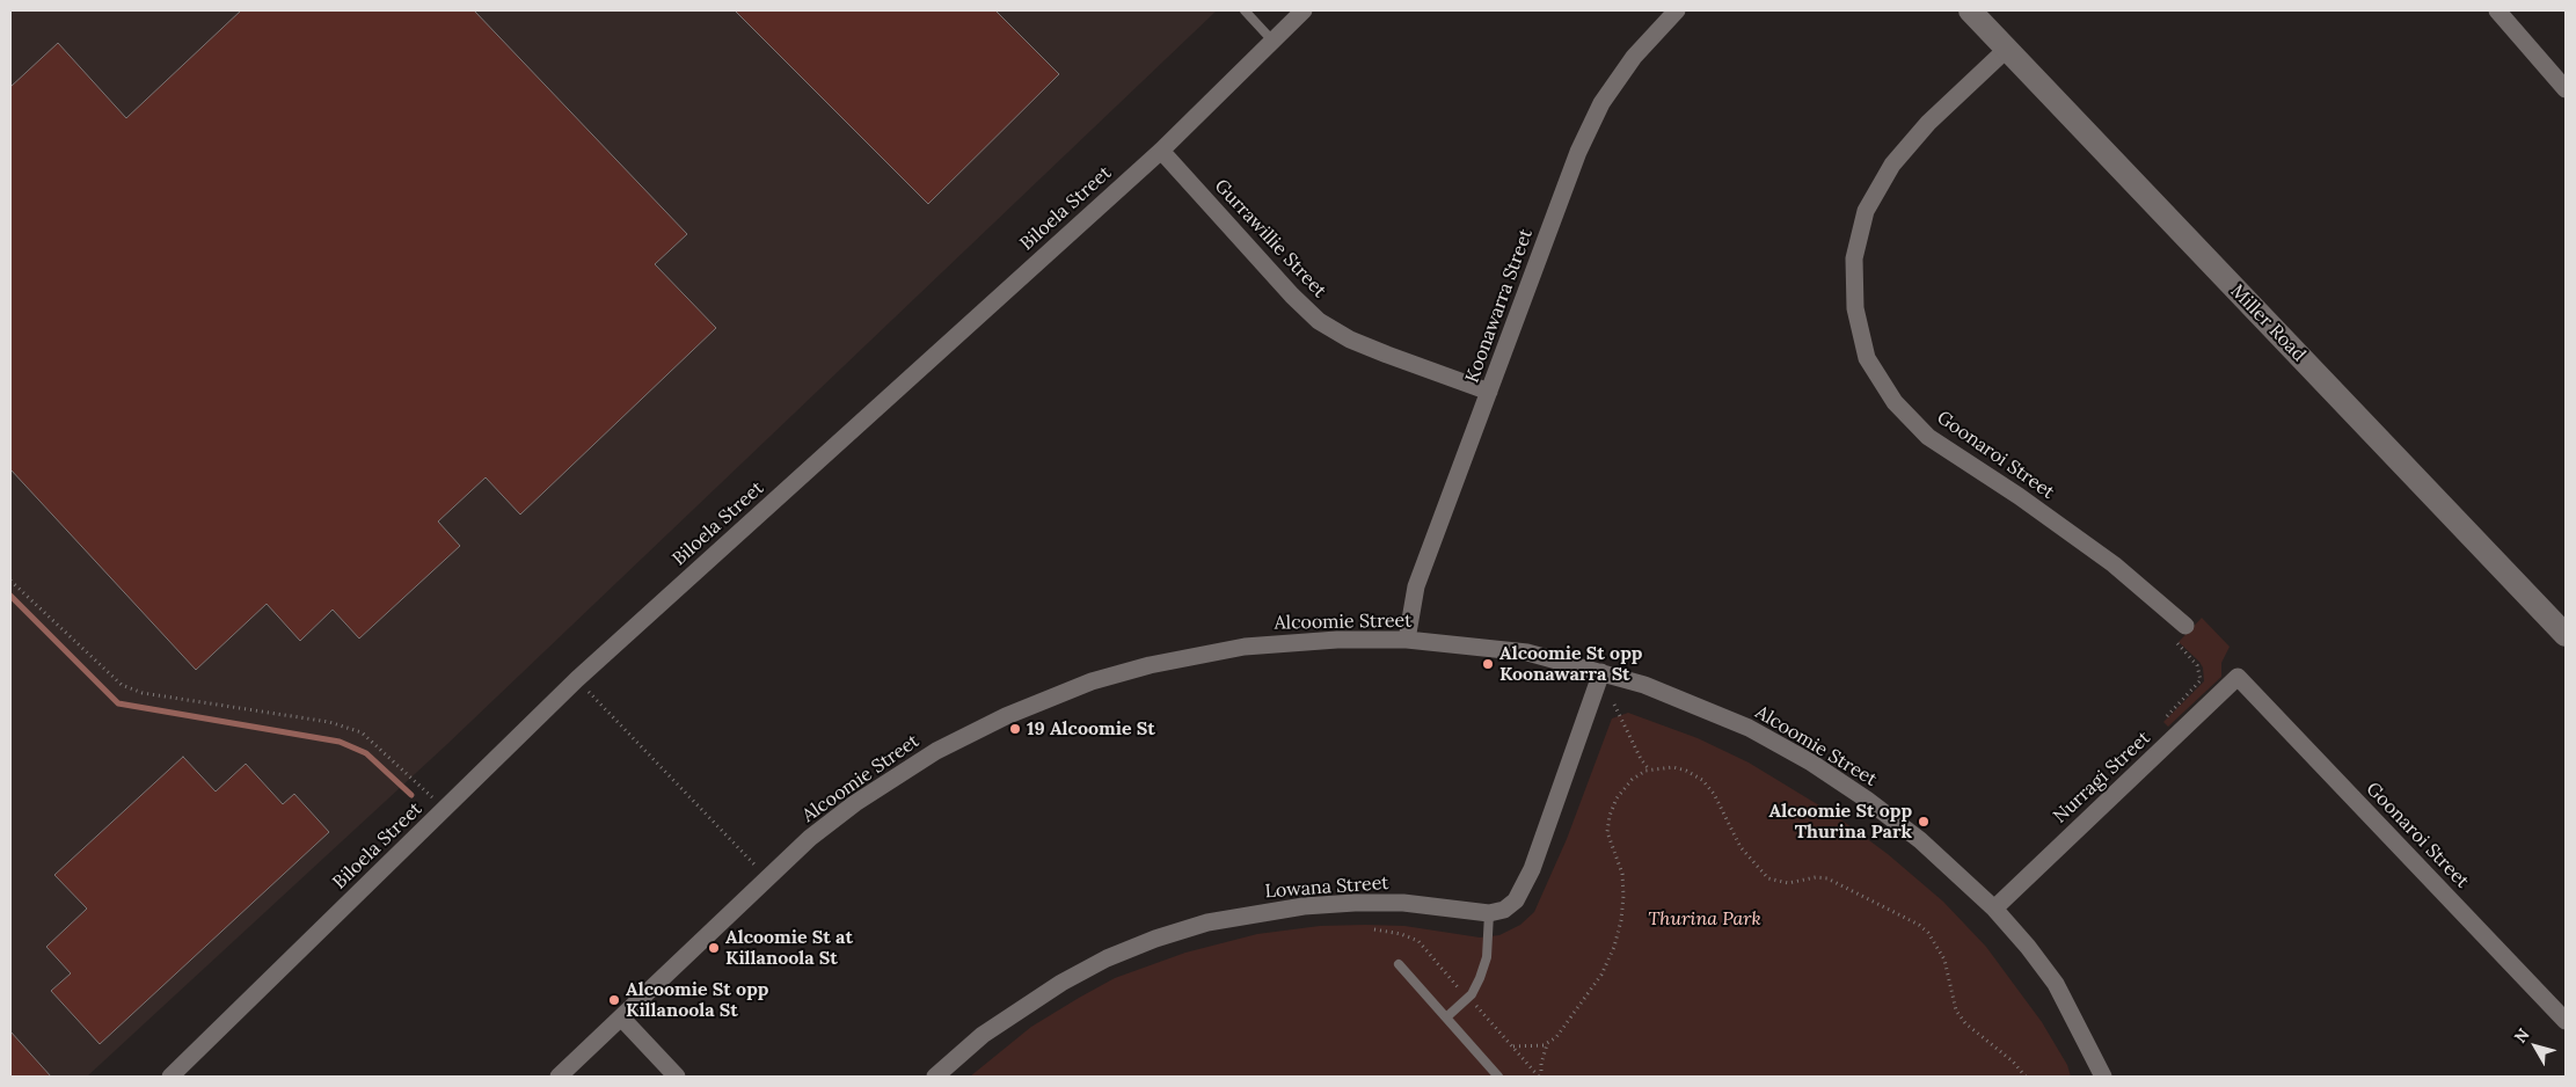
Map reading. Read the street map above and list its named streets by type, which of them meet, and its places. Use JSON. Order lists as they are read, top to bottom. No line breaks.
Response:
{"streets":{"main road":["Miller Road"],"street":["Biloela Street","Gurrawillie Street","Koonawarra Street","Goonaroi Street","Alcoomie Street","Nurragi Street","Lowana Street"]},"crossings":[["Biloela Street","Gurrawillie Street"],["Gurrawillie Street","Koonawarra Street"],["Koonawarra Street","Alcoomie Street"],["Miller Road","Goonaroi Street"],["Goonaroi Street","Nurragi Street"],["Alcoomie Street","Nurragi Street"]],"parks":["Thurina Park"],"places":["Alcoomie St opp Koonawarra St","19 Alcoomie St","Alcoomie St opp Thurina Park","Alcoomie St at Killanoola St","Alcoomie St opp Killanoola St"],"north":"top left"}
